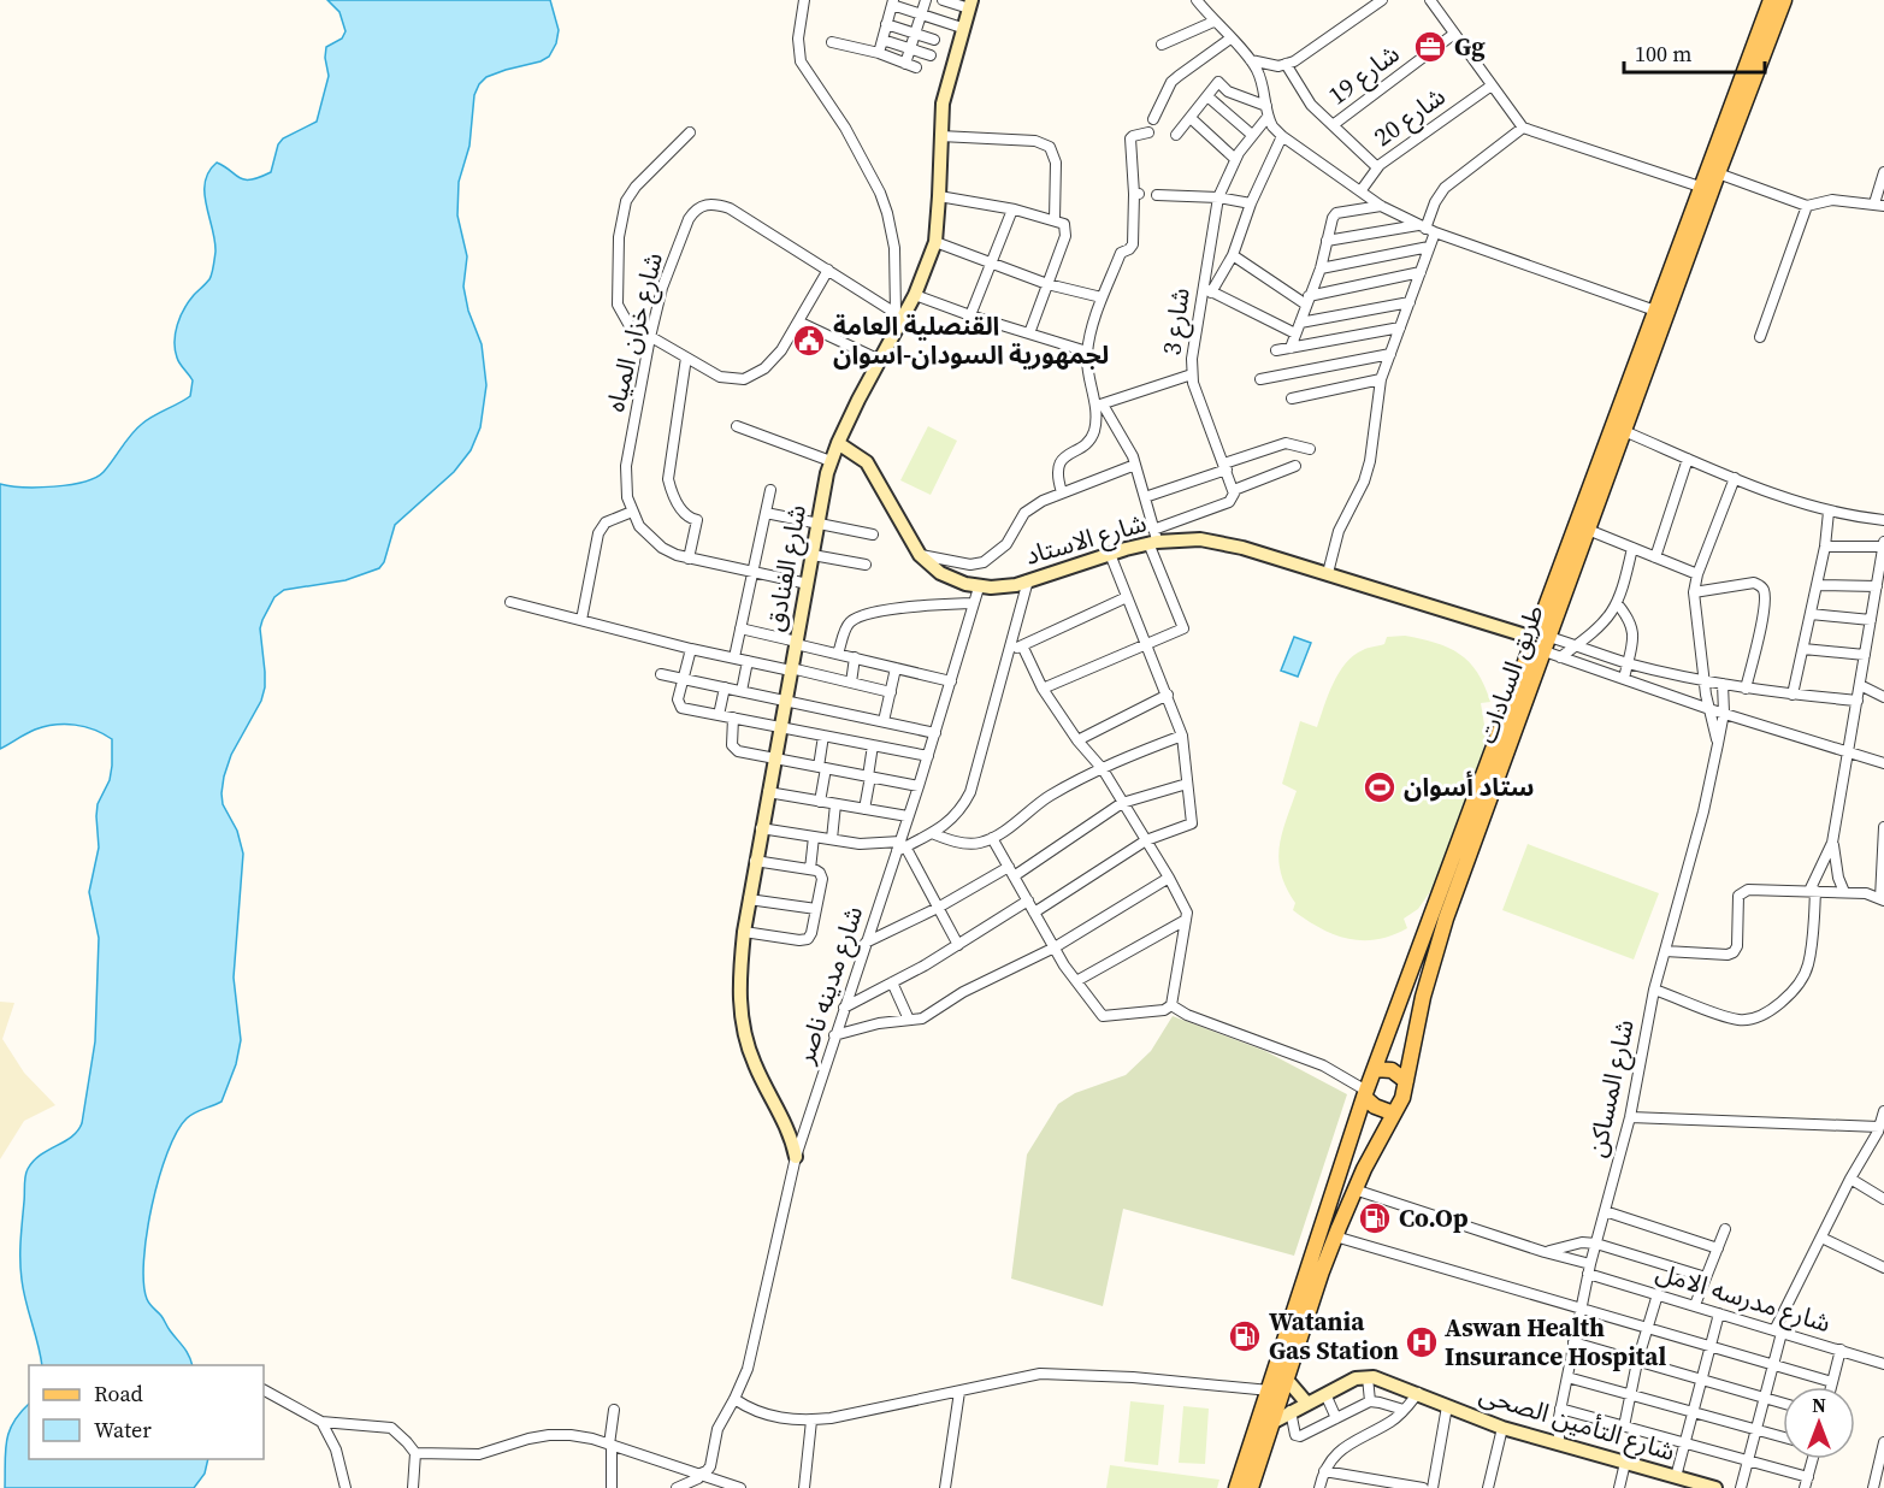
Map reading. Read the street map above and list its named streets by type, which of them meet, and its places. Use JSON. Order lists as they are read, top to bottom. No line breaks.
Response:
{"streets":{"main road":["طريق السادات"],"street":["شارع 19","شارع 20","شارع 3","شارع خزان المياه","شارع الاستاد","شارع الفنادق","شارع مدينه ناصر","شارع المساكن","شارع مدرسه الامل","شارع التأمين الصحى"]},"crossings":[["شارع خزان المياه","شارع الفنادق"],["شارع الاستاد","شارع الفنادق"],["شارع الاستاد","طريق السادات"],["شارع الاستاد","شارع مدينه ناصر"],["شارع الفنادق","شارع مدينه ناصر"],["طريق السادات","شارع مدرسه الامل"],["شارع المساكن","شارع مدرسه الامل"],["شارع المساكن","شارع التأمين الصحى"]],"places":{"office":["Gg"],"public building":["القنصلية العامة لجمهورية السودان-اسوان"],"sports":["ستاد أسوان"],"fuel station":["Co.Op","Watania Gas Station"],"hospital":["Aswan Health Insurance Hospital"]},"legend":["Road","Water"],"scale_bar":"100 m","north":"top"}
